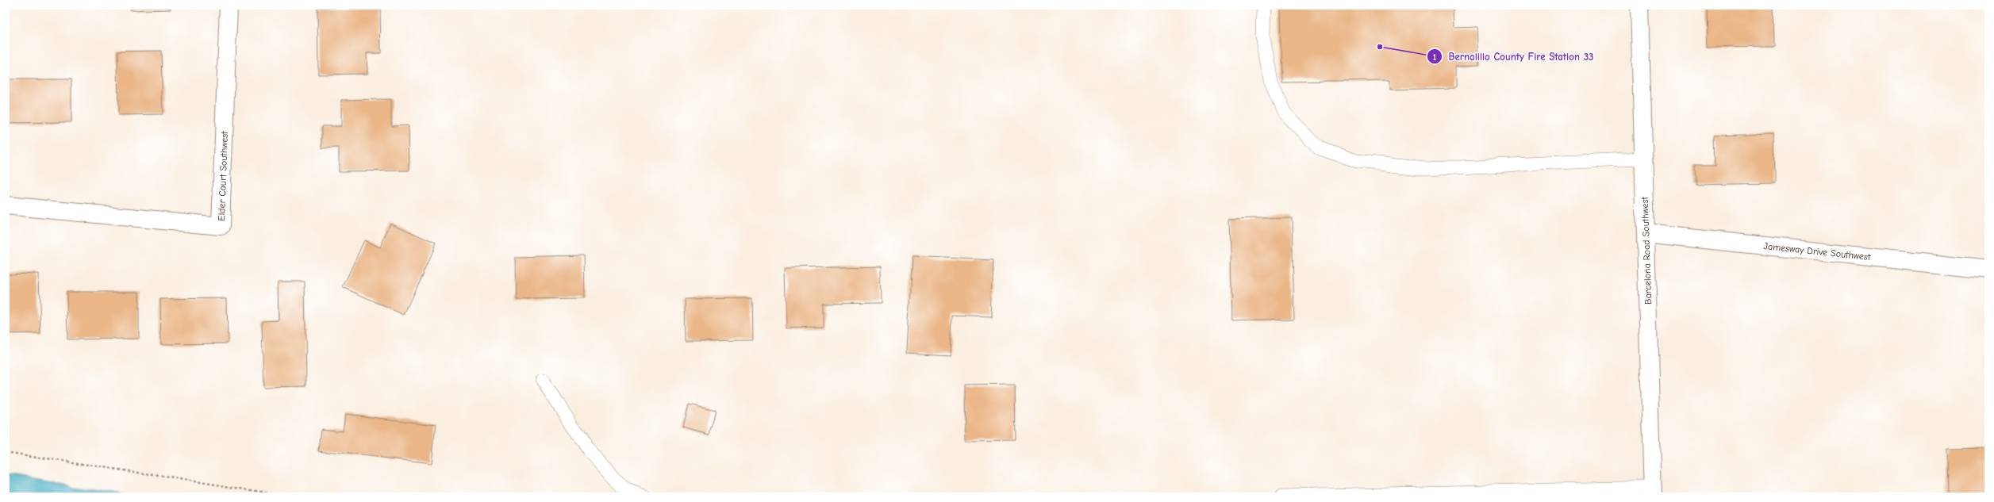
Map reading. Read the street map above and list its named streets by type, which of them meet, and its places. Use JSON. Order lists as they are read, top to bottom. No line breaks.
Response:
{"streets":{"street":["Elder Court Southwest","Barcelona Road Southwest","Jamesway Drive Southwest"]},"crossings":[["Barcelona Road Southwest","Jamesway Drive Southwest"]],"places":["Bernalillo County Fire Station 33"]}
